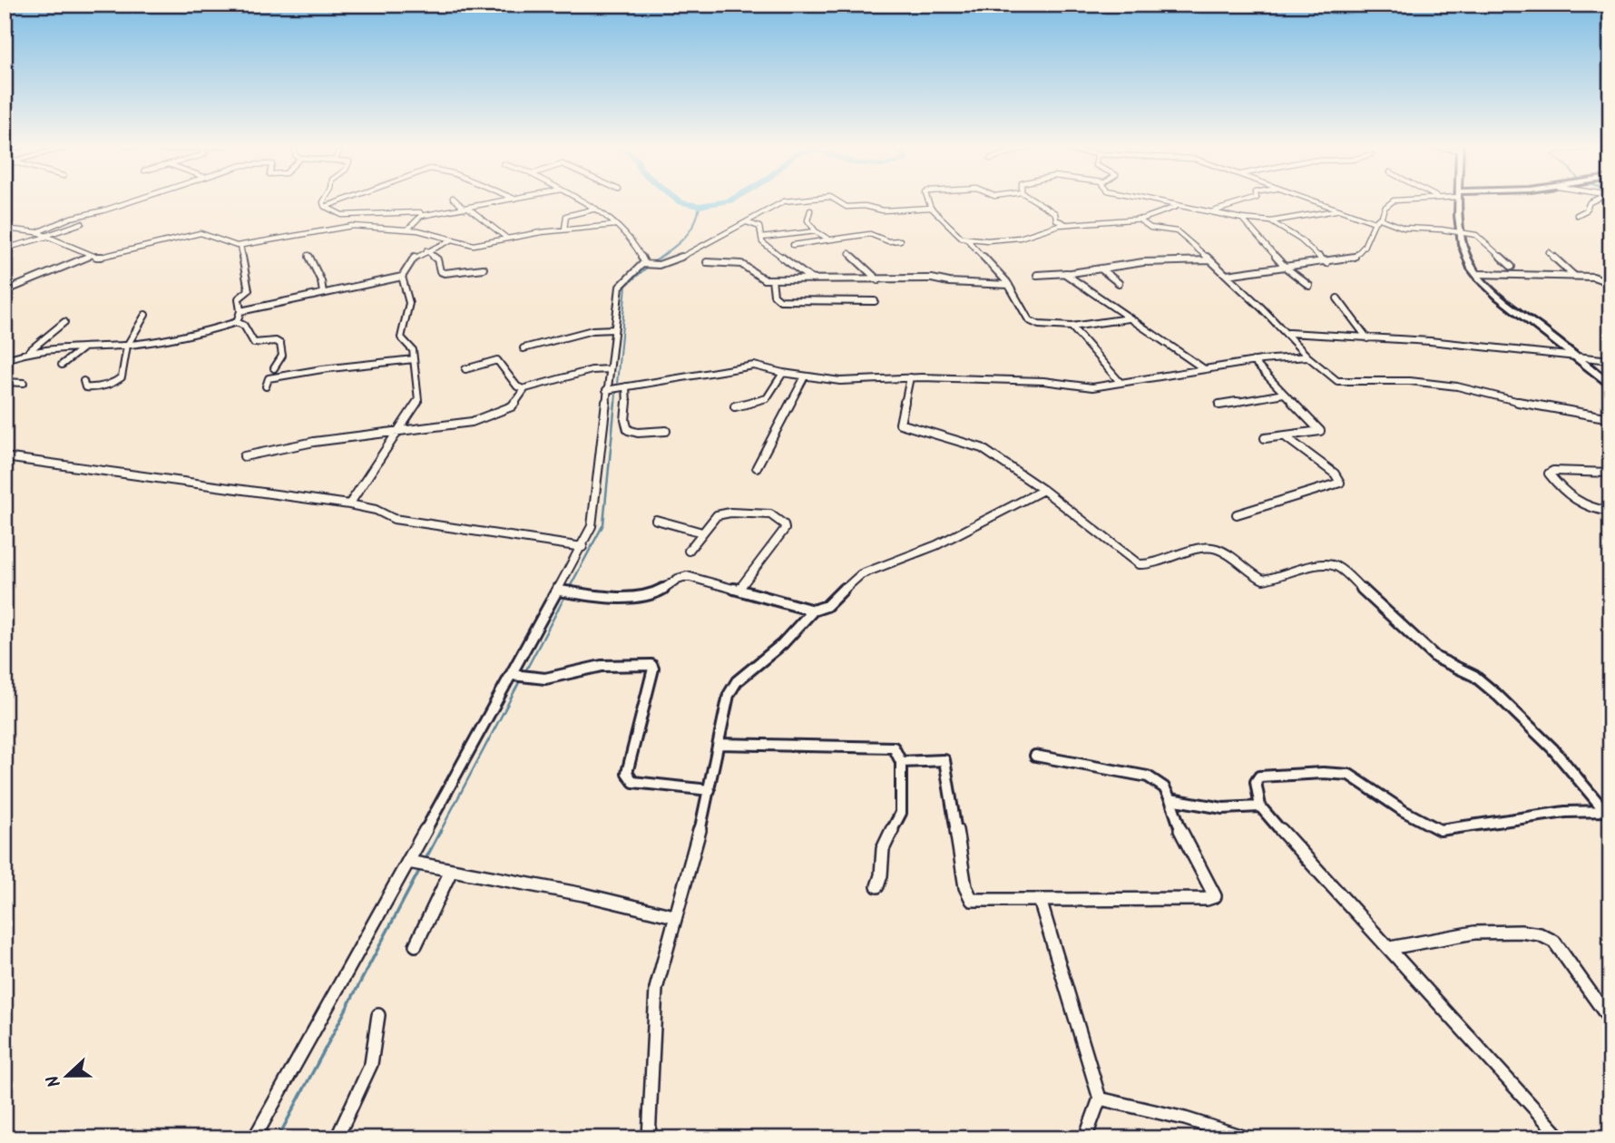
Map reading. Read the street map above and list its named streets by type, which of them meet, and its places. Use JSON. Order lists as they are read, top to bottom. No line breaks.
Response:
{"north":"left"}
